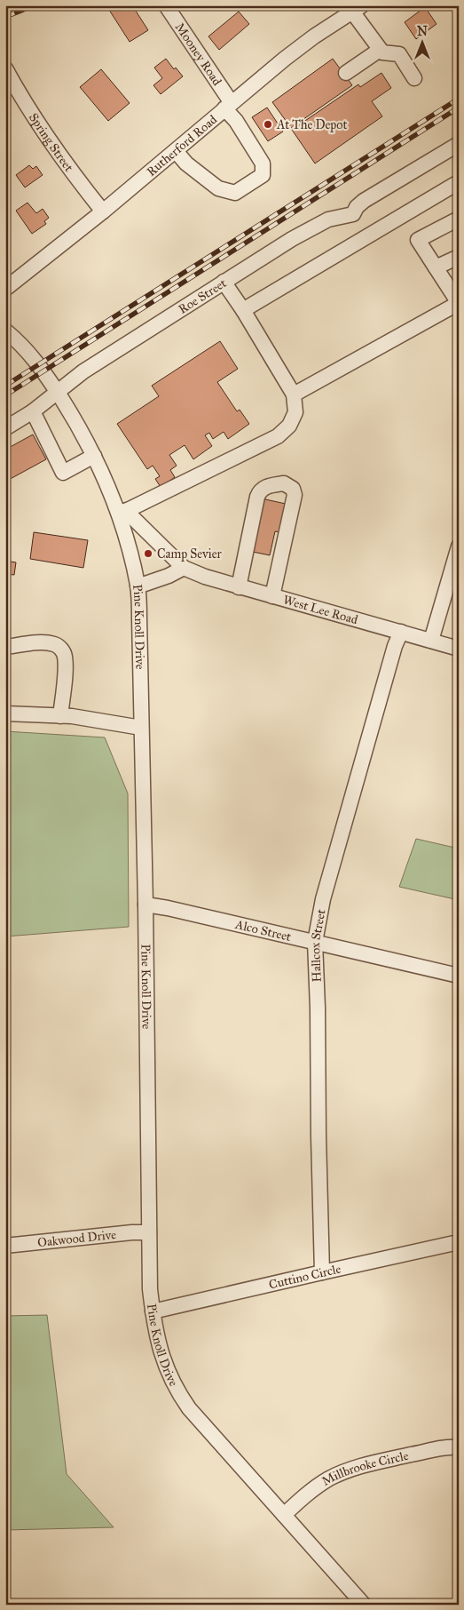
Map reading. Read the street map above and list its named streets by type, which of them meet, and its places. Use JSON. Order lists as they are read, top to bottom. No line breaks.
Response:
{"streets":{"street":["Mooney Road","Spring Street","Rutherford Road","Roe Street","West Lee Road","Pine Knoll Drive","Alco Street","Hallcox Street","Oakwood Drive","Cuttino Circle","Millbrooke Circle"]},"crossings":[["Mooney Road","Rutherford Road"],["Spring Street","Rutherford Road"],["Roe Street","Pine Knoll Drive"],["West Lee Road","Pine Knoll Drive"],["West Lee Road","Hallcox Street"],["Pine Knoll Drive","Alco Street"],["Pine Knoll Drive","Oakwood Drive"],["Pine Knoll Drive","Cuttino Circle"],["Pine Knoll Drive","Millbrooke Circle"],["Alco Street","Hallcox Street"],["Hallcox Street","Cuttino Circle"]],"places":["At The Depot","Camp Sevier"],"north":"top"}
